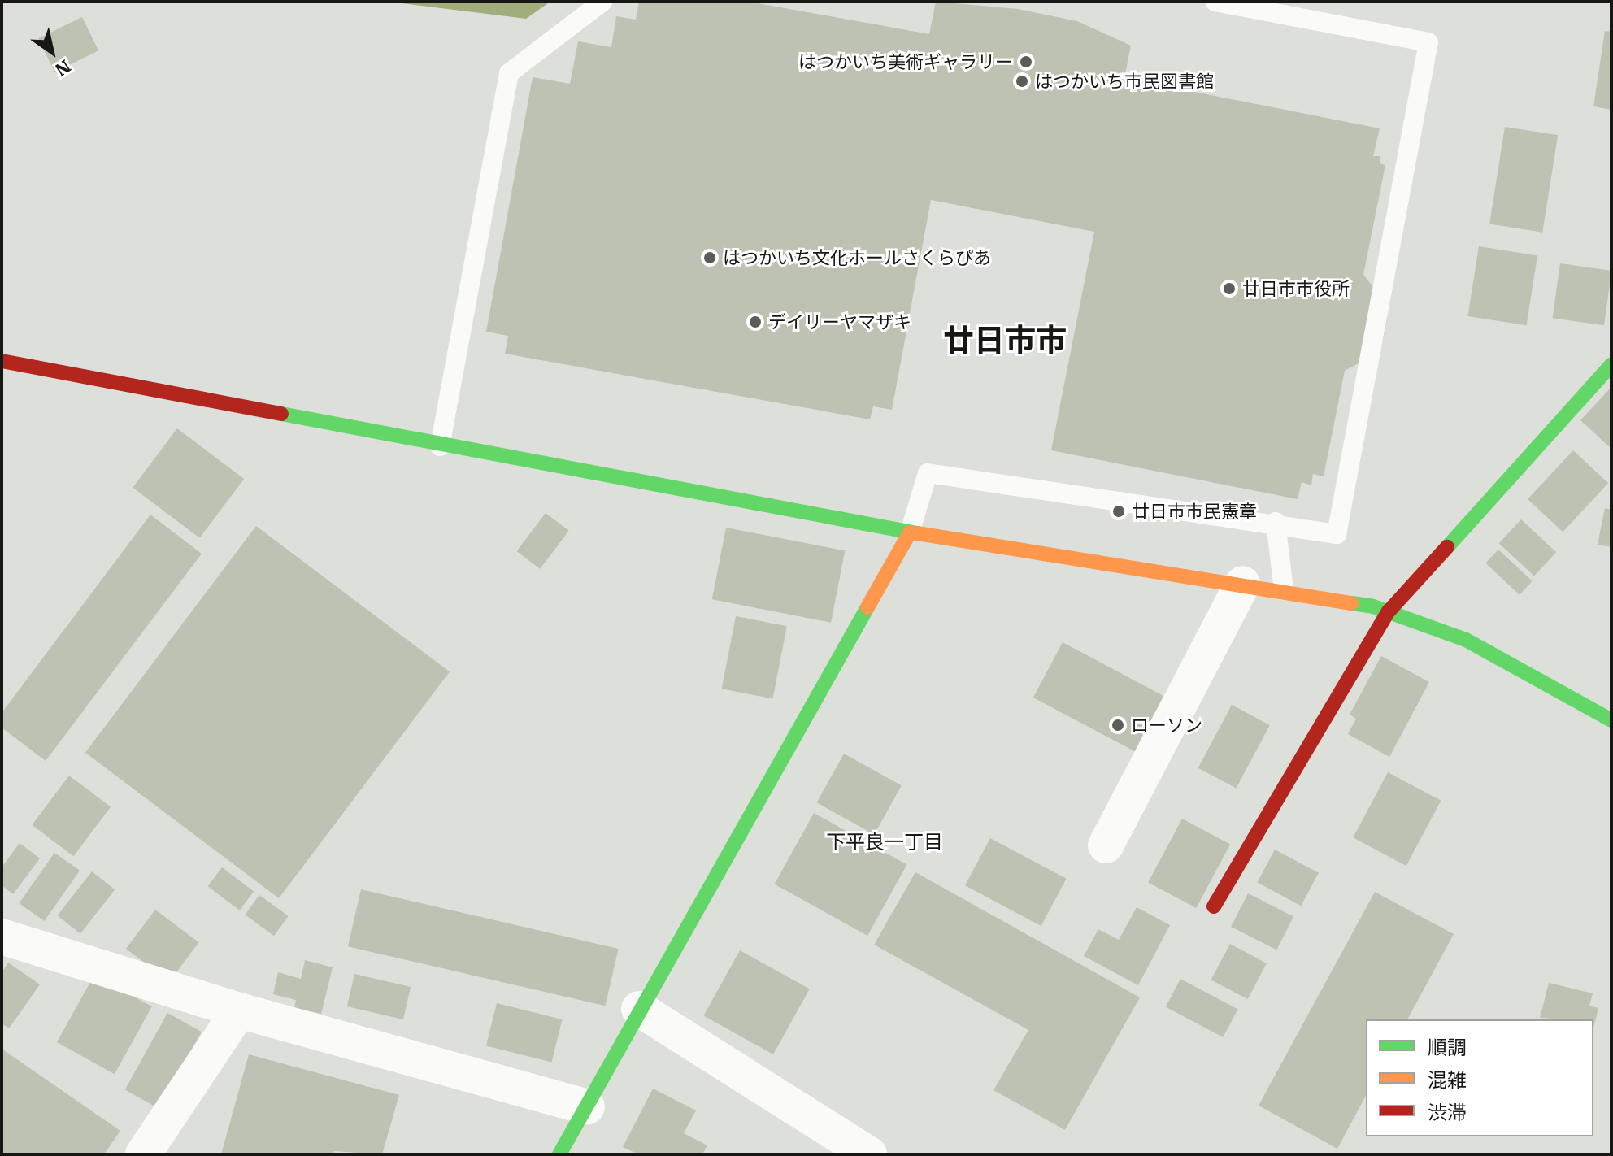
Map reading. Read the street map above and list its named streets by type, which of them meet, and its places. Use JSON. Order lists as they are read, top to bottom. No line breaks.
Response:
{"districts":["廿日市市","下平良一丁目"],"places":["はつかいち美術ギャラリー","はつかいち市民図書館","はつかいち文化ホールさくらぴあ","廿日市市役所","デイリーヤマザキ","廿日市市民憲章","ローソン"],"legend":["順調","混雑","渋滞"],"north":"bottom right"}
